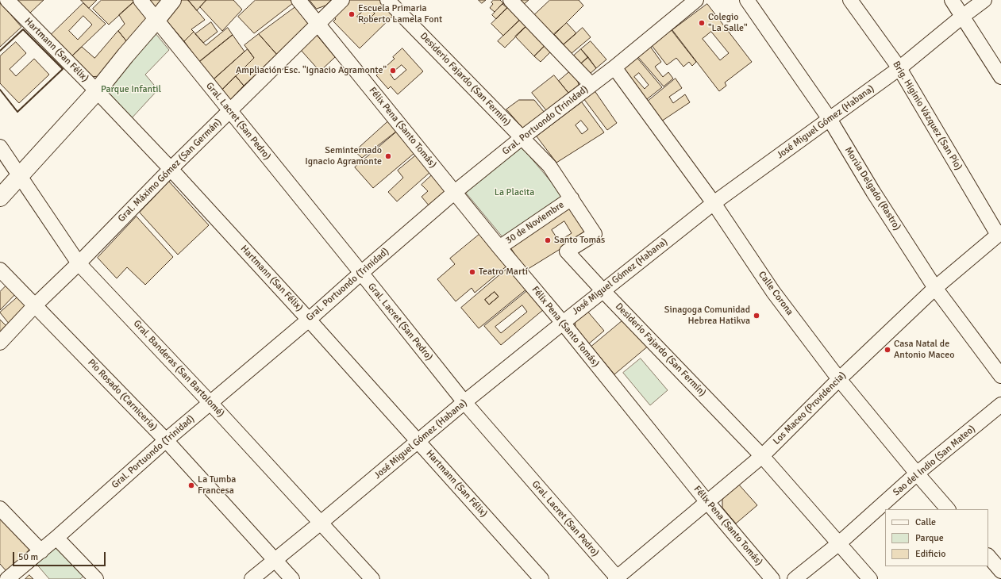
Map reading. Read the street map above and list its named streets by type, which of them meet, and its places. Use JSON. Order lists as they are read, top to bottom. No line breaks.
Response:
{"streets":{"street":["Hartmann (San Félix)","Desiderio Fajardo (San Fermín)","Brig. Higinio Vázquez (San Pío)","Gral. Portuondo (Trinidad)","Gral. Lacret (San Pedro)","José Miguel Gómez (Habana)","Félix Pena (Santo Tomás)","Gral. Máximo Gómez (San Germán)","Morúa Delgado (Rastro)","30 de Noviembre","Calle Corona","Gral. Banderas (San Bartolomé)","Pío Rosado (Carnicería)","Los Maceo (Providencia)","Sao del Indio (San Mateo)"]},"crossings":[["Hartmann (San Félix)","Gral. Portuondo (Trinidad)"],["Hartmann (San Félix)","José Miguel Gómez (Habana)"],["Hartmann (San Félix)","Gral. Máximo Gómez (San Germán)"],["Desiderio Fajardo (San Fermín)","Gral. Portuondo (Trinidad)"],["Desiderio Fajardo (San Fermín)","José Miguel Gómez (Habana)"],["Desiderio Fajardo (San Fermín)","30 de Noviembre"],["Desiderio Fajardo (San Fermín)","Los Maceo (Providencia)"],["Desiderio Fajardo (San Fermín)","Sao del Indio (San Mateo)"],["Brig. Higinio Vázquez (San Pío)","José Miguel Gómez (Habana)"],["Brig. Higinio Vázquez (San Pío)","Los Maceo (Providencia)"],["Gral. Portuondo (Trinidad)","Gral. Lacret (San Pedro)"],["Gral. Portuondo (Trinidad)","Félix Pena (Santo Tomás)"],["Gral. Portuondo (Trinidad)","Calle Corona"],["Gral. Portuondo (Trinidad)","Gral. Banderas (San Bartolomé)"],["Gral. Portuondo (Trinidad)","Pío Rosado (Carnicería)"],["Gral. Lacret (San Pedro)","José Miguel Gómez (Habana)"],["Gral. Lacret (San Pedro)","Gral. Máximo Gómez (San Germán)"],["Gral. Lacret (San Pedro)","Los Maceo (Providencia)"],["José Miguel Gómez (Habana)","Félix Pena (Santo Tomás)"],["José Miguel Gómez (Habana)","Morúa Delgado (Rastro)"],["José Miguel Gómez (Habana)","Calle Corona"],["José Miguel Gómez (Habana)","Gral. Banderas (San Bartolomé)"],["José Miguel Gómez (Habana)","Pío Rosado (Carnicería)"],["Félix Pena (Santo Tomás)","Gral. Máximo Gómez (San Germán)"],["Félix Pena (Santo Tomás)","30 de Noviembre"],["Félix Pena (Santo Tomás)","Los Maceo (Providencia)"],["Gral. Máximo Gómez (San Germán)","Gral. Banderas (San Bartolomé)"],["Gral. Máximo Gómez (San Germán)","Pío Rosado (Carnicería)"],["Morúa Delgado (Rastro)","Los Maceo (Providencia)"],["Calle Corona","Los Maceo (Providencia)"],["Calle Corona","Sao del Indio (San Mateo)"]],"parks":["Parque Infantil","La Placita"],"places":["Escuela Primaria Roberto Lamela Font","Colegio \"La Salle\"","Ampliación Esc. \"Ignacio Agramonte\"","Seminternado Ignacio Agramonte","Santo Tomás","Teatro Martí","Sinagoga Comunidad Hebrea Hatikva","Casa Natal de Antonio Maceo","La Tumba Francesa"],"legend":["Calle","Parque","Edificio"],"scale_bar":"50 m"}
